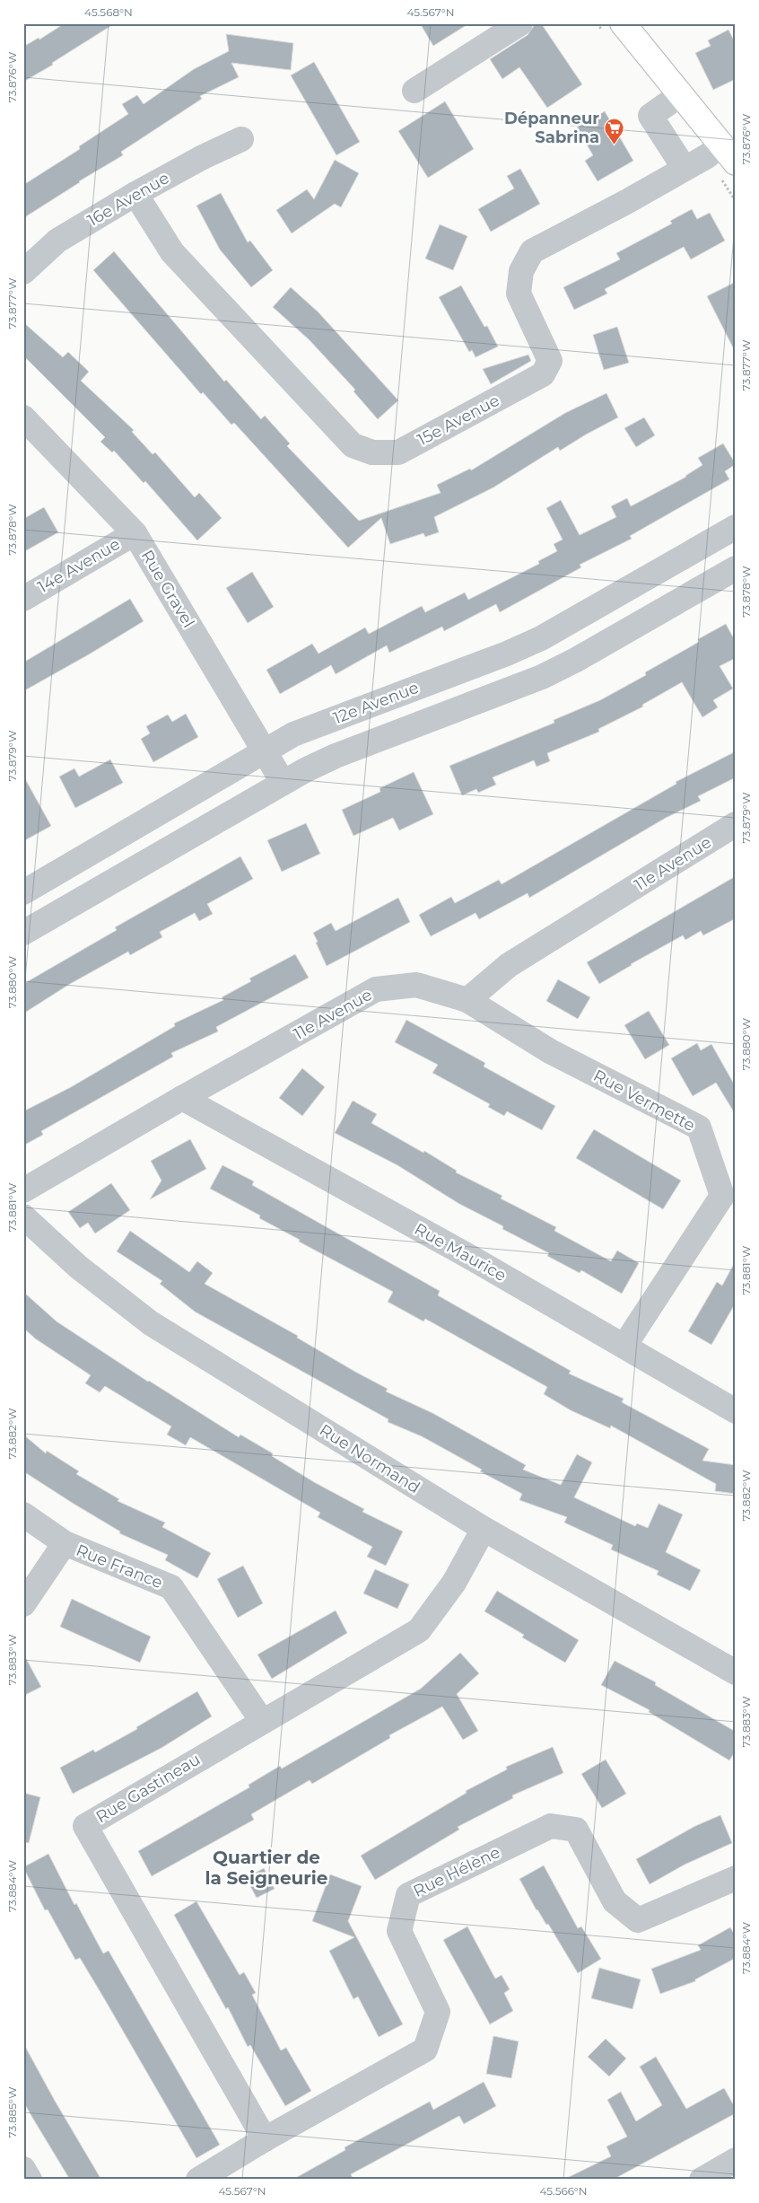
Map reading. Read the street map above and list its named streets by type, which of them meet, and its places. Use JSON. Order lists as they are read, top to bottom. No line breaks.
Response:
{"streets":{"street":["16e Avenue","15e Avenue","14e Avenue","Rue Gravel","12e Avenue","11e Avenue","Rue Vermette","Rue Maurice","Rue Normand","Rue France","Rue Gastineau","Rue Hélène"]},"crossings":[["16e Avenue","15e Avenue"],["14e Avenue","Rue Gravel"],["Rue Gravel","12e Avenue"],["11e Avenue","Rue Vermette"],["11e Avenue","Rue Maurice"],["Rue Vermette","Rue Maurice"],["Rue Normand","Rue Gastineau"],["Rue France","Rue Gastineau"],["Rue Gastineau","Rue Hélène"]],"districts":["Quartier de la Seigneurie"],"places":{"supermarket":["Dépanneur Sabrina"]},"coordinates":["45.568°N","45.567°N","73.876°W","73.877°W","73.878°W","73.879°W","73.880°W","73.881°W","73.882°W","73.883°W","73.884°W","73.885°W","45.566°N"]}
